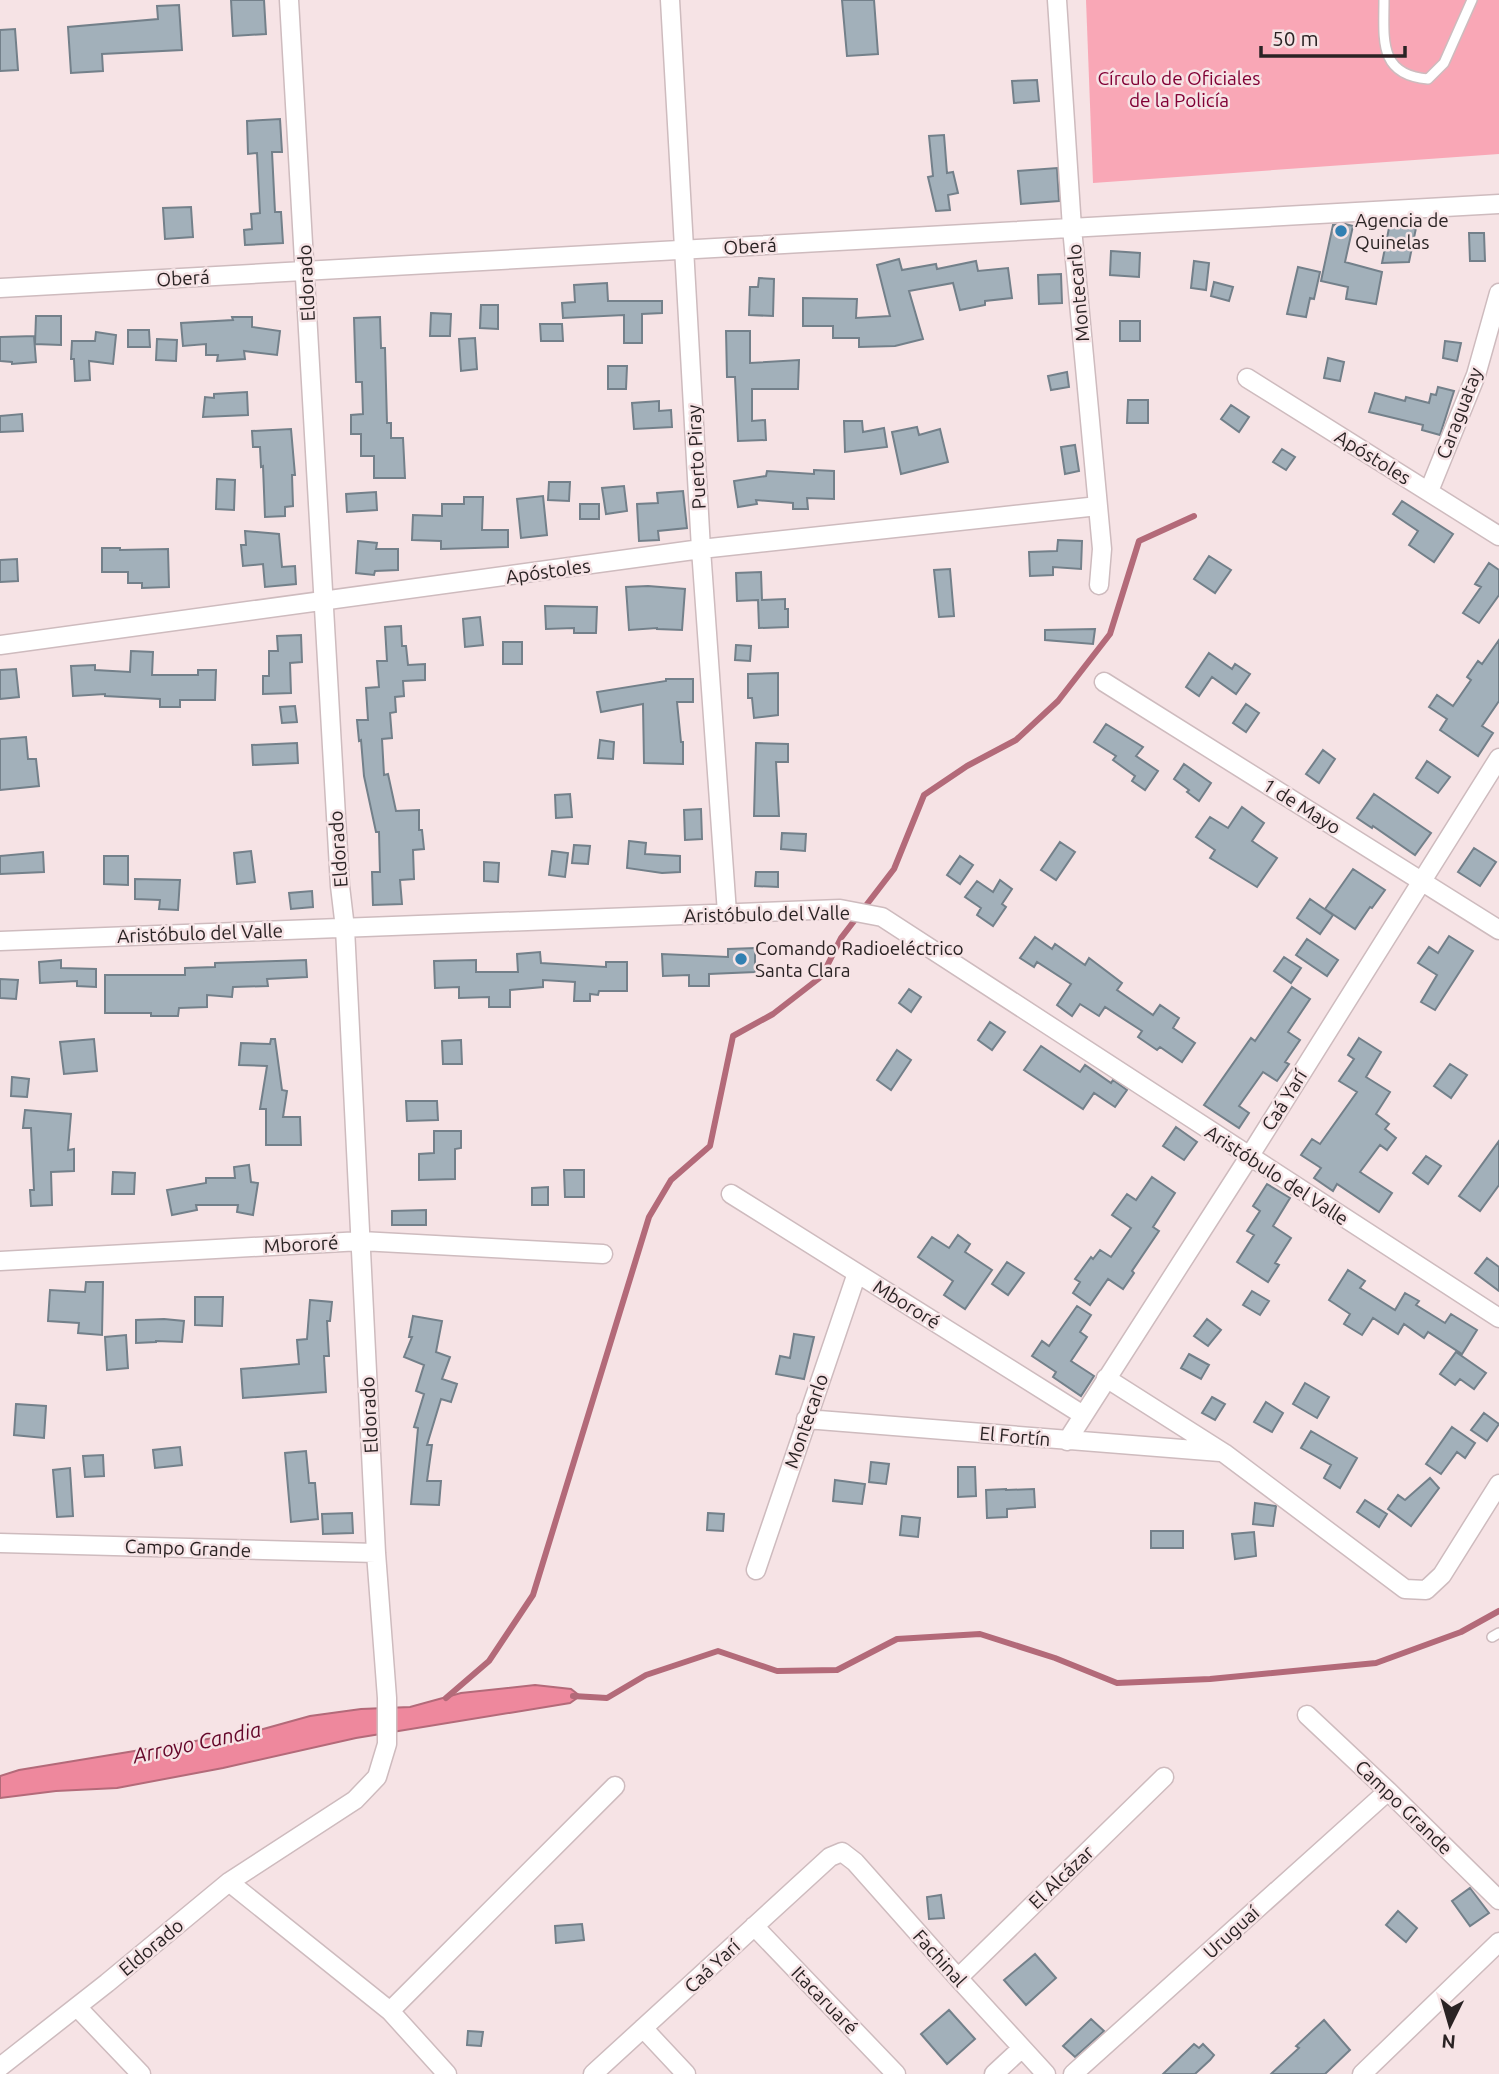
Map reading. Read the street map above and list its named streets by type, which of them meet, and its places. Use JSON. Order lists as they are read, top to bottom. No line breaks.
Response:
{"streets":{"street":["Oberá","Eldorado","Montecarlo","Caraguatay","Puerto Piray","Apóstoles","1 de Mayo","Aristóbulo del Valle","Caá Yarí","Mbororé","El Fortín","Campo Grande","El Alcázar","Uruguaí","Fachinal","Itacaruaré"]},"crossings":[["Oberá","Eldorado"],["Oberá","Montecarlo"],["Oberá","Puerto Piray"],["Eldorado","Apóstoles"],["Eldorado","Aristóbulo del Valle"],["Eldorado","Mbororé"],["Eldorado","Campo Grande"],["Montecarlo","Apóstoles"],["Montecarlo","Mbororé"],["Montecarlo","El Fortín"],["Caraguatay","Apóstoles"],["Puerto Piray","Apóstoles"],["Puerto Piray","Aristóbulo del Valle"],["1 de Mayo","Caá Yarí"],["Aristóbulo del Valle","Caá Yarí"],["Caá Yarí","Mbororé"],["Caá Yarí","El Fortín"],["Caá Yarí","Fachinal"],["Caá Yarí","Itacaruaré"],["Campo Grande","Uruguaí"],["El Alcázar","Fachinal"]],"water":["Arroyo Candia"],"parks":["Círculo de Oficiales de la Policía"],"places":["Agencia de Quinelas","Comando Radioeléctrico Santa Clara"],"scale_bar":"50 m","north":"bottom"}
